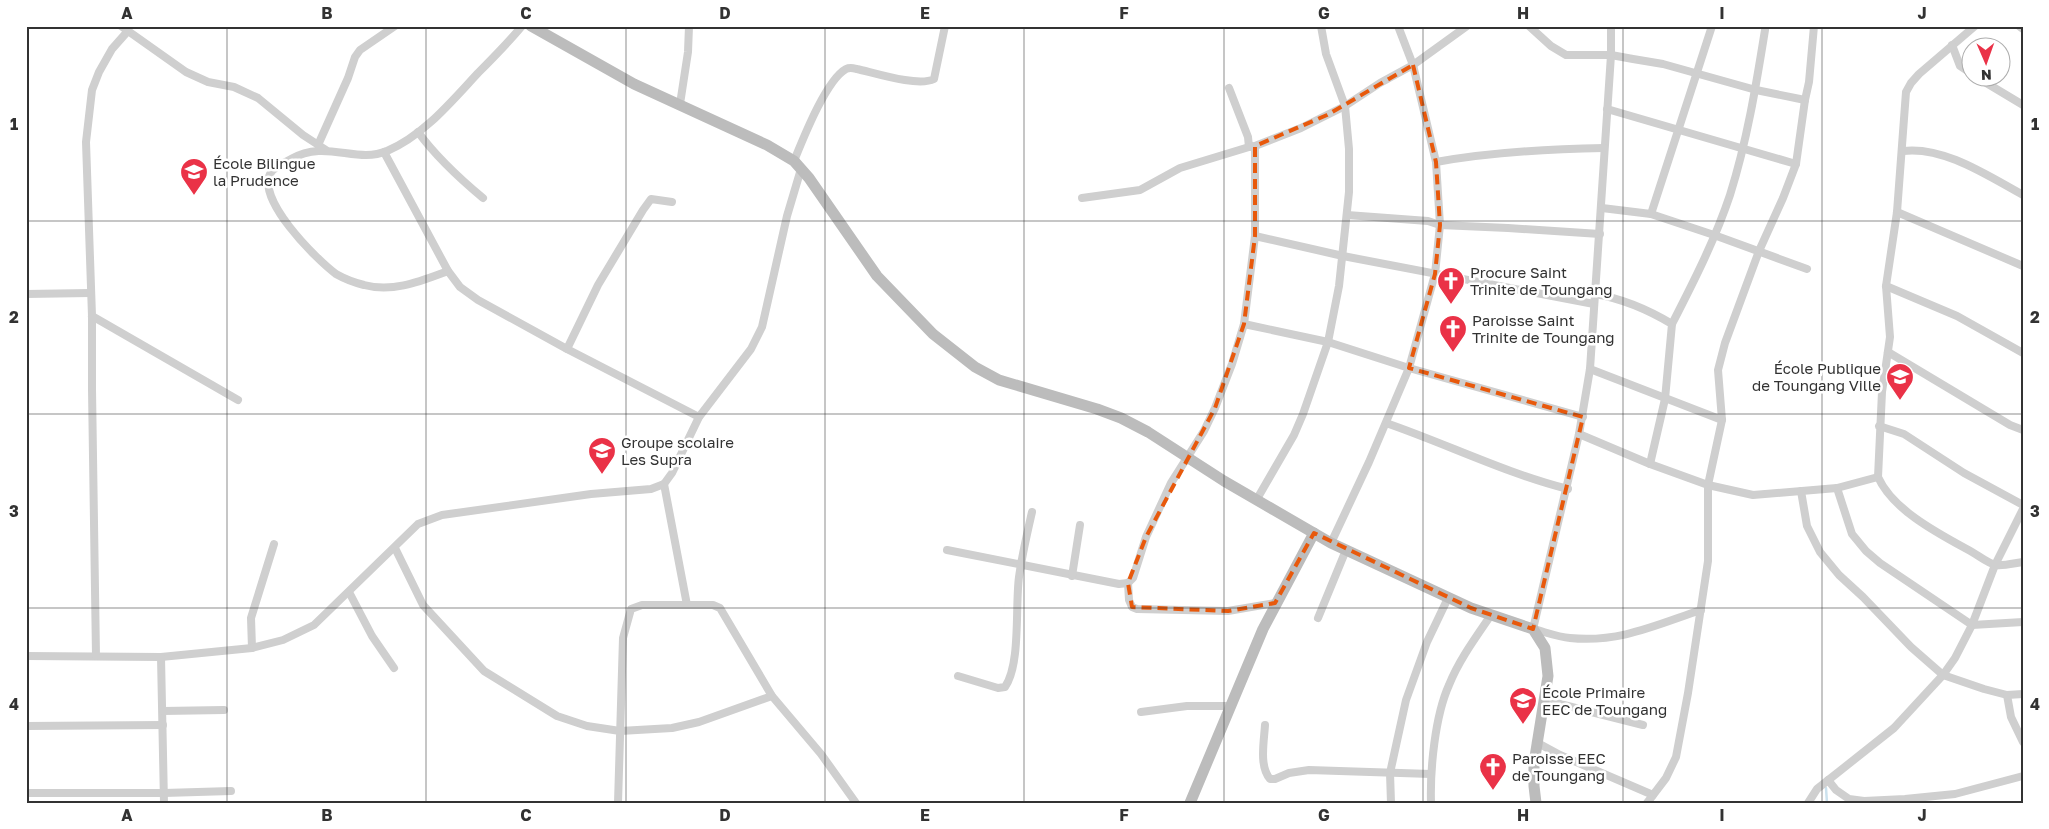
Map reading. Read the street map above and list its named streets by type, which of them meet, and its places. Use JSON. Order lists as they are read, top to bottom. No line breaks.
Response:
{"places":{"school or university":["École Bilingue la Prudence","École Publique de Toungang Ville","Groupe scolaire Les Supra","École Primaire EEC de Toungang"],"church":["Procure Saint Trinite de Toungang","Paroisse Saint Trinite de Toungang","Paroisse EEC de Toungang"]},"north":"bottom","grid":{"columns":["A","B","C","D","E","F","G","H","I","J"],"rows":["1","2","3","4"]}}
